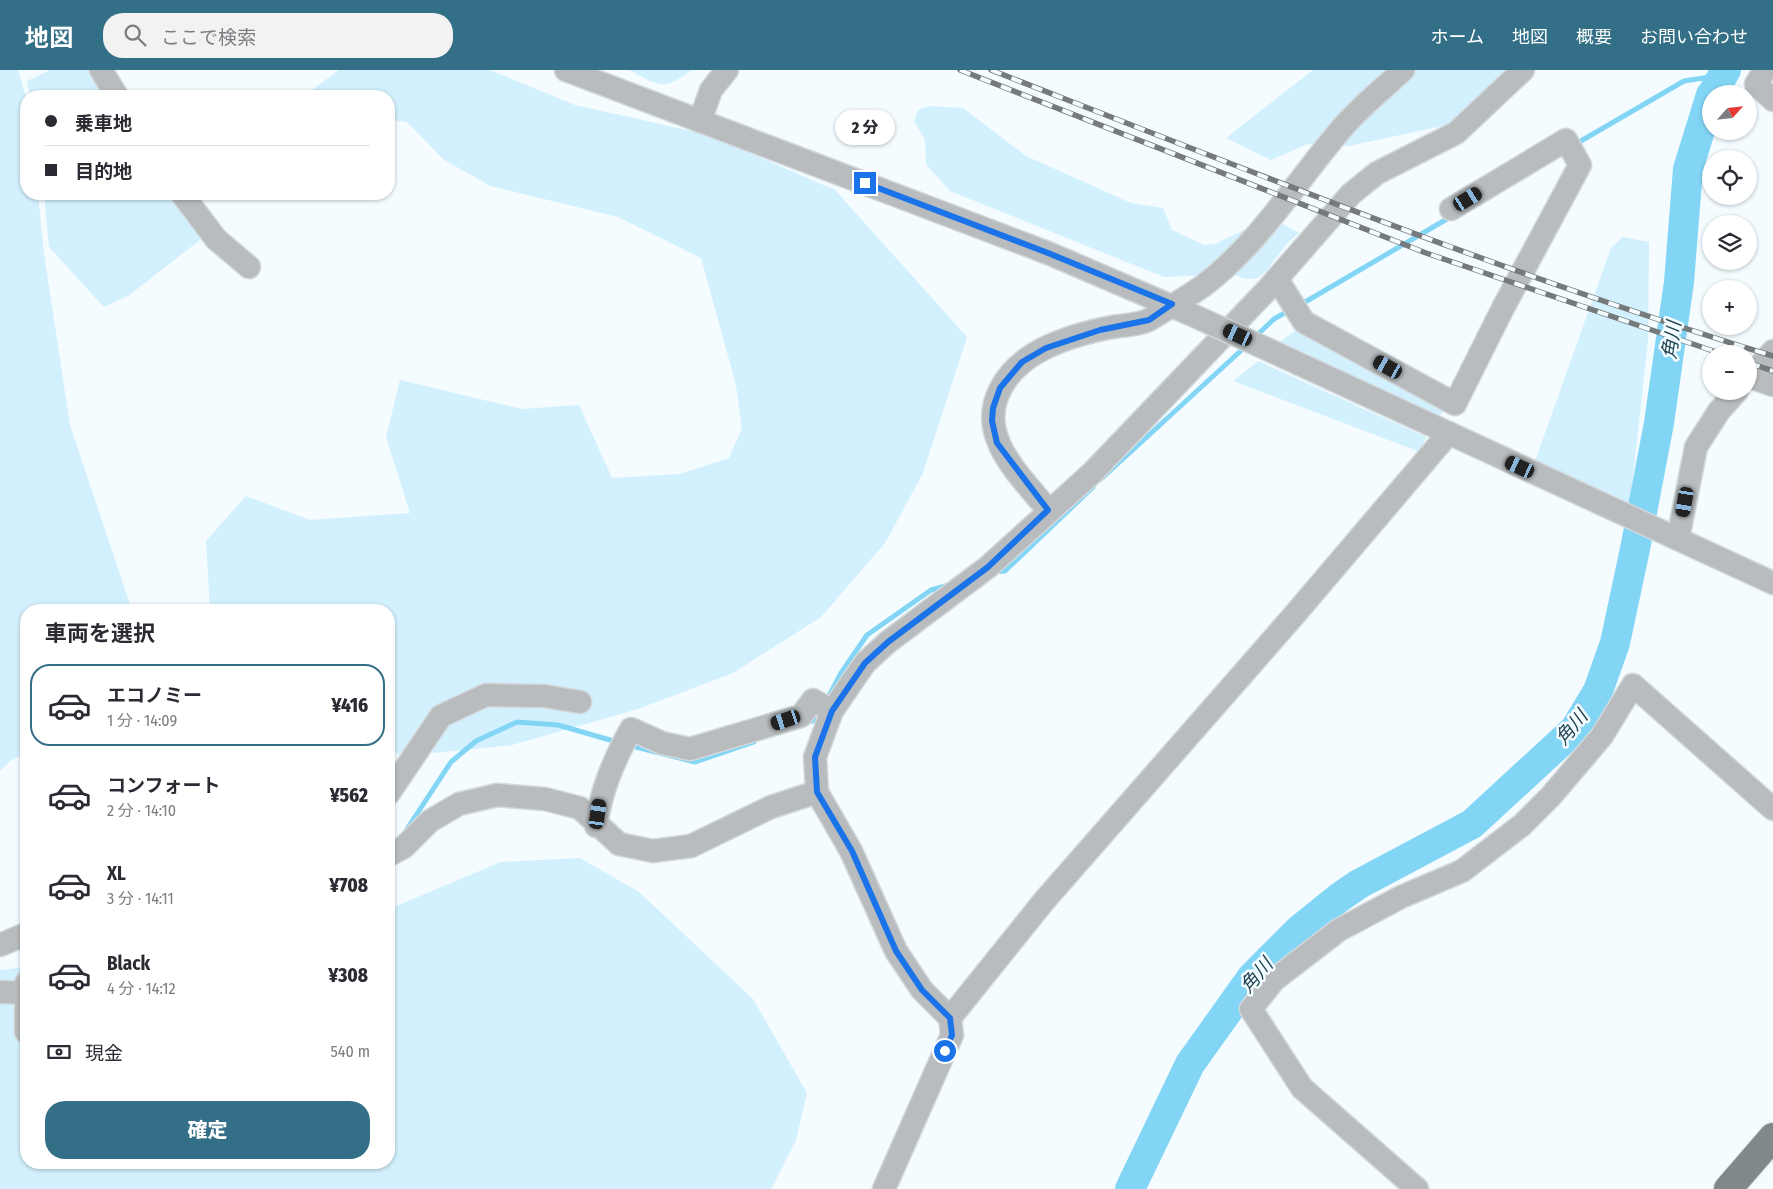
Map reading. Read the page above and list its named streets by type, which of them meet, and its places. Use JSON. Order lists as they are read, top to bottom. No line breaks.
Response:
{"water":["角川"],"north":"top right","page":{"header":"地図","search":"ここで検索","nav":["ホーム","地図","概要","お問い合わせ"],"map_buttons":["+","−"],"banner":["乗車地","目的地"],"bubble":"2 分","heading":"車両を選択","list":[{"name":"エコノミー","note":"1 分 · 14:09","value":"¥416"},{"name":"コンフォート","note":"2 分 · 14:10","value":"¥562"},{"name":"XL","note":"3 分 · 14:11","value":"¥708"},{"name":"Black","note":"4 分 · 14:12","value":"¥308"}],"pay":["現金","540 m"],"buttons":"確定"}}
